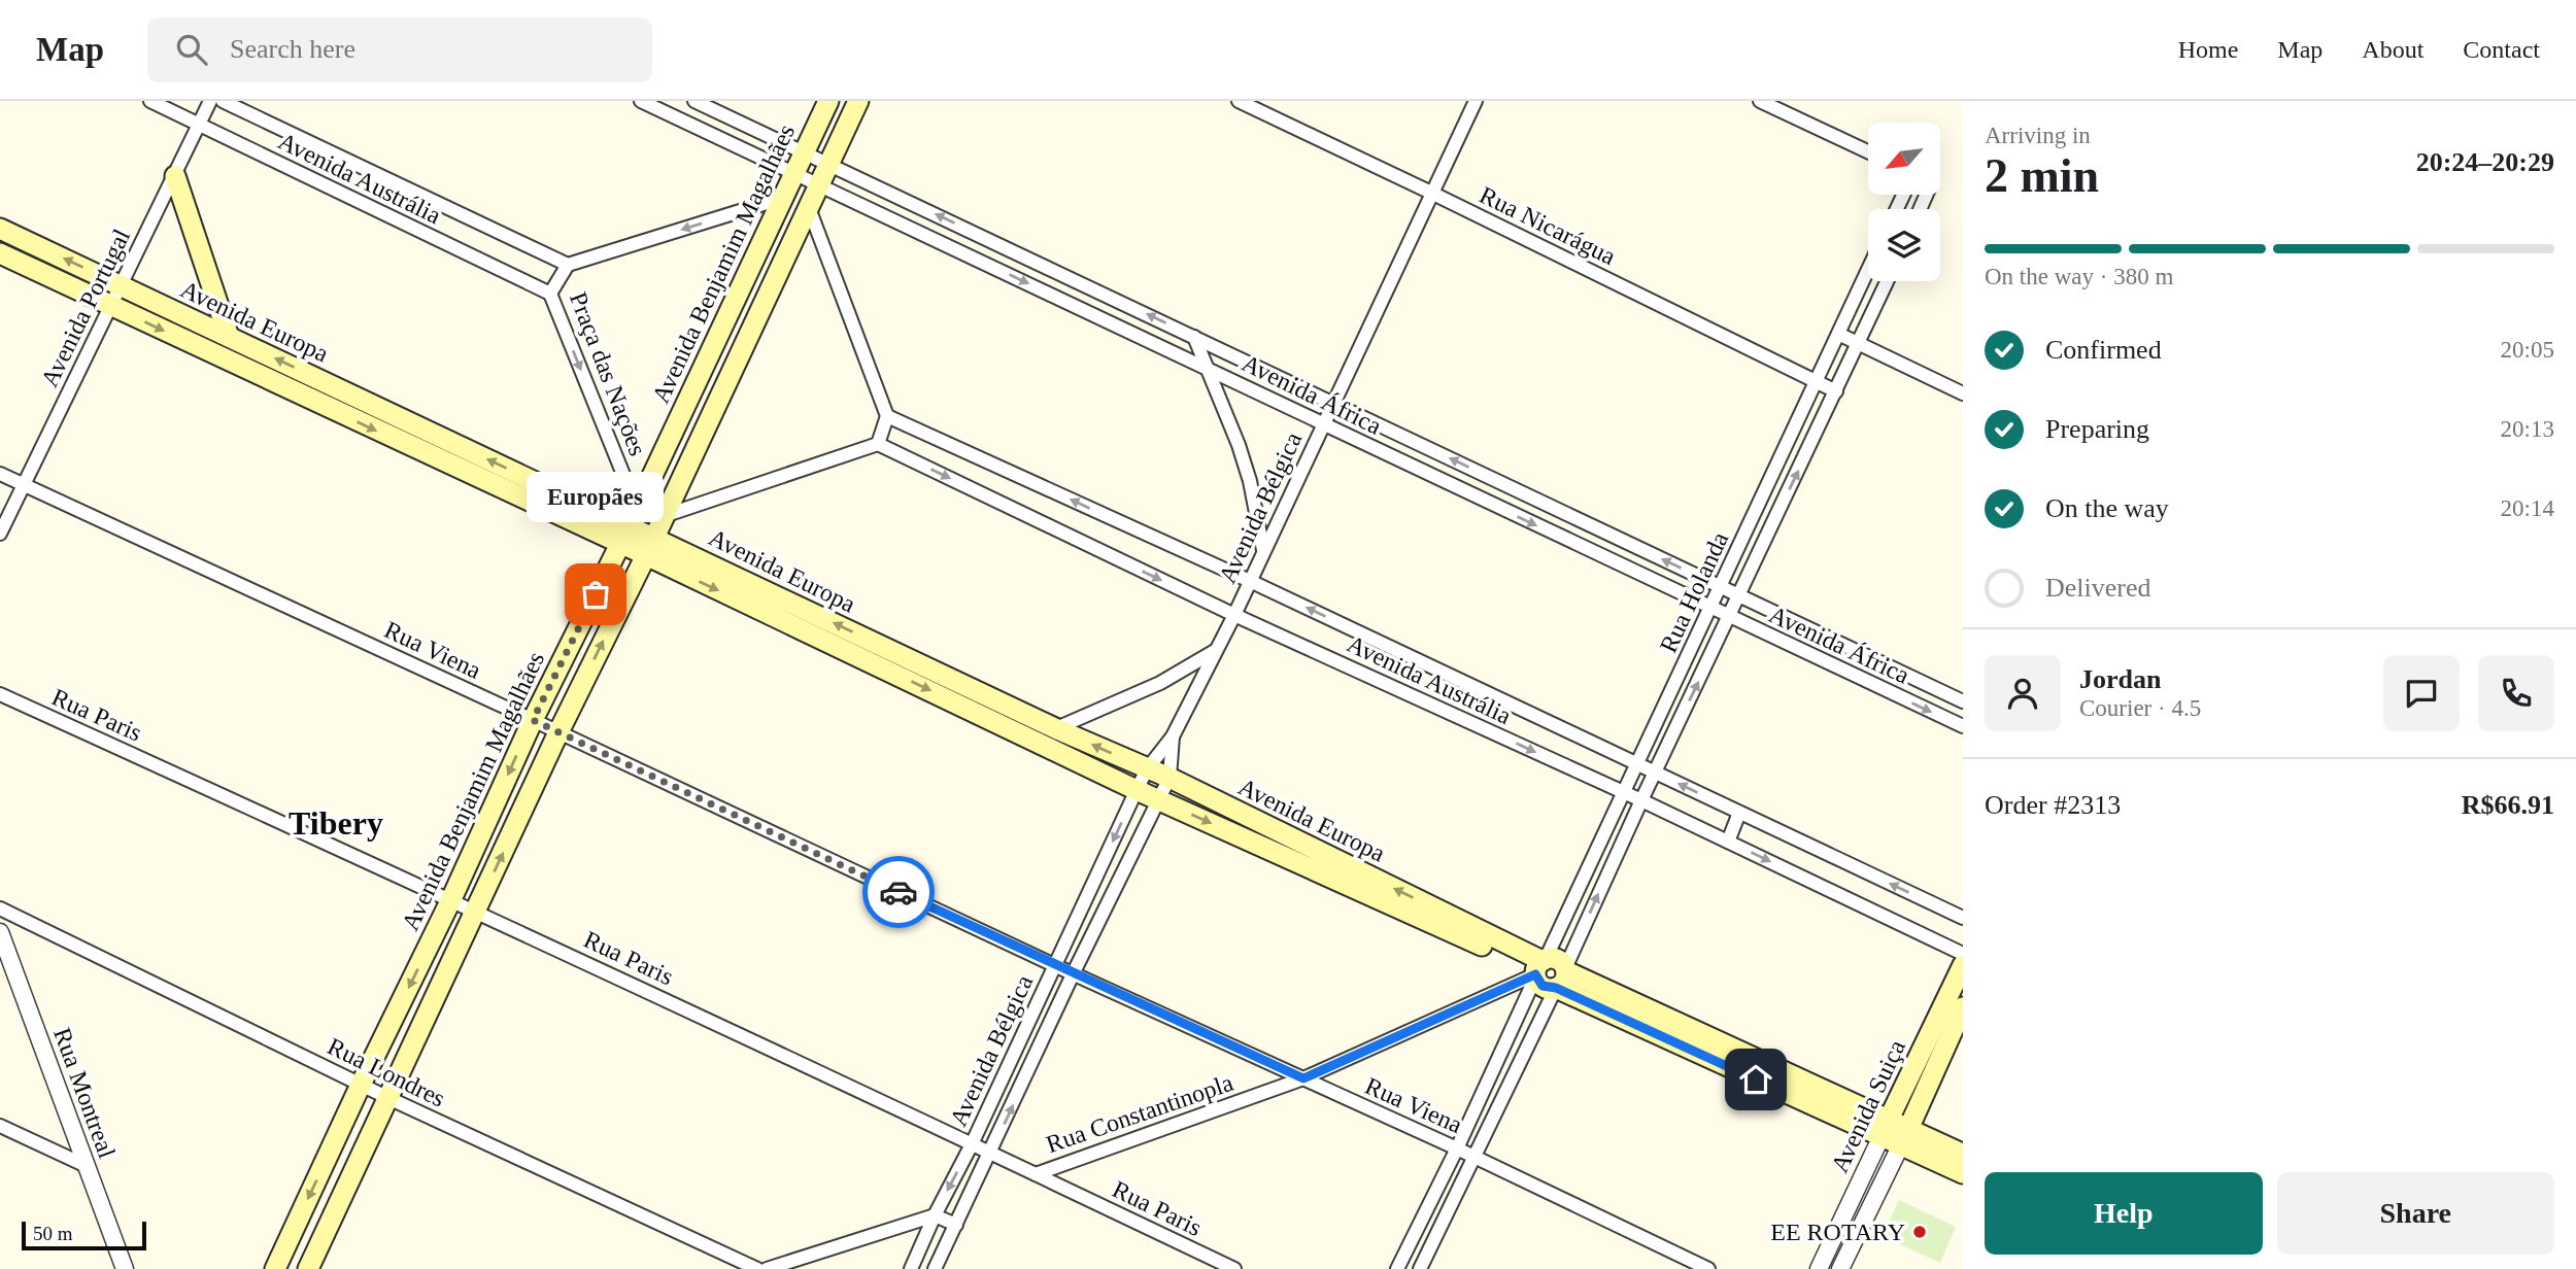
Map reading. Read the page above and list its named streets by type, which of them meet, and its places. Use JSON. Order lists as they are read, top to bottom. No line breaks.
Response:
{"streets":{"main road":["Avenida Benjamim Magalhães","Avenida Europa","Avenida Suiça"],"street":["Avenida Austrália","Rua Nicarágua","Avenida Portugal","Praça das Nações","Avenida África","Avenida Bélgica","Rua Holanda","Rua Viena","Rua Paris","Rua Londres","Rua Montreal","Rua Constantinopla"]},"crossings":[["Avenida Austrália","Avenida Portugal"],["Avenida Austrália","Praça das Nações"],["Avenida Austrália","Avenida Bélgica"],["Avenida Austrália","Rua Holanda"],["Rua Nicarágua","Avenida Bélgica"],["Rua Nicarágua","Rua Holanda"],["Avenida Benjamim Magalhães","Avenida Europa"],["Avenida Benjamim Magalhães","Praça das Nações"],["Avenida Benjamim Magalhães","Avenida África"],["Avenida Benjamim Magalhães","Rua Viena"],["Avenida Benjamim Magalhães","Rua Paris"],["Avenida Benjamim Magalhães","Rua Londres"],["Avenida Portugal","Avenida Europa"],["Avenida Portugal","Rua Viena"],["Avenida Europa","Praça das Nações"],["Avenida Europa","Avenida Bélgica"],["Avenida Europa","Rua Holanda"],["Avenida Europa","Rua Constantinopla"],["Avenida África","Avenida Bélgica"],["Avenida África","Rua Holanda"],["Avenida Bélgica","Rua Viena"],["Avenida Bélgica","Rua Paris"],["Rua Holanda","Rua Viena"],["Rua Holanda","Rua Constantinopla"],["Rua Viena","Rua Constantinopla"],["Rua Paris","Rua Constantinopla"]],"districts":["Tibery"],"places":["Europães","EE ROTARY"],"scale_bar":"50 m","north":"bottom left","page":{"header":"Map","search":"Search here","nav":["Home","Map","About","Contact"],"heading":["2 min","Arriving in","20:24–20:29"],"panel":["Jordan","Courier · 4.5","Order #2313","R$66.91"],"bar":"On the way · 380 m","list":[["Confirmed","20:05"],["Preparing","20:13"],["On the way","20:14"],"Delivered"],"bubble":"Europães","buttons":["Help","Share"],"scale":"50 m"}}
